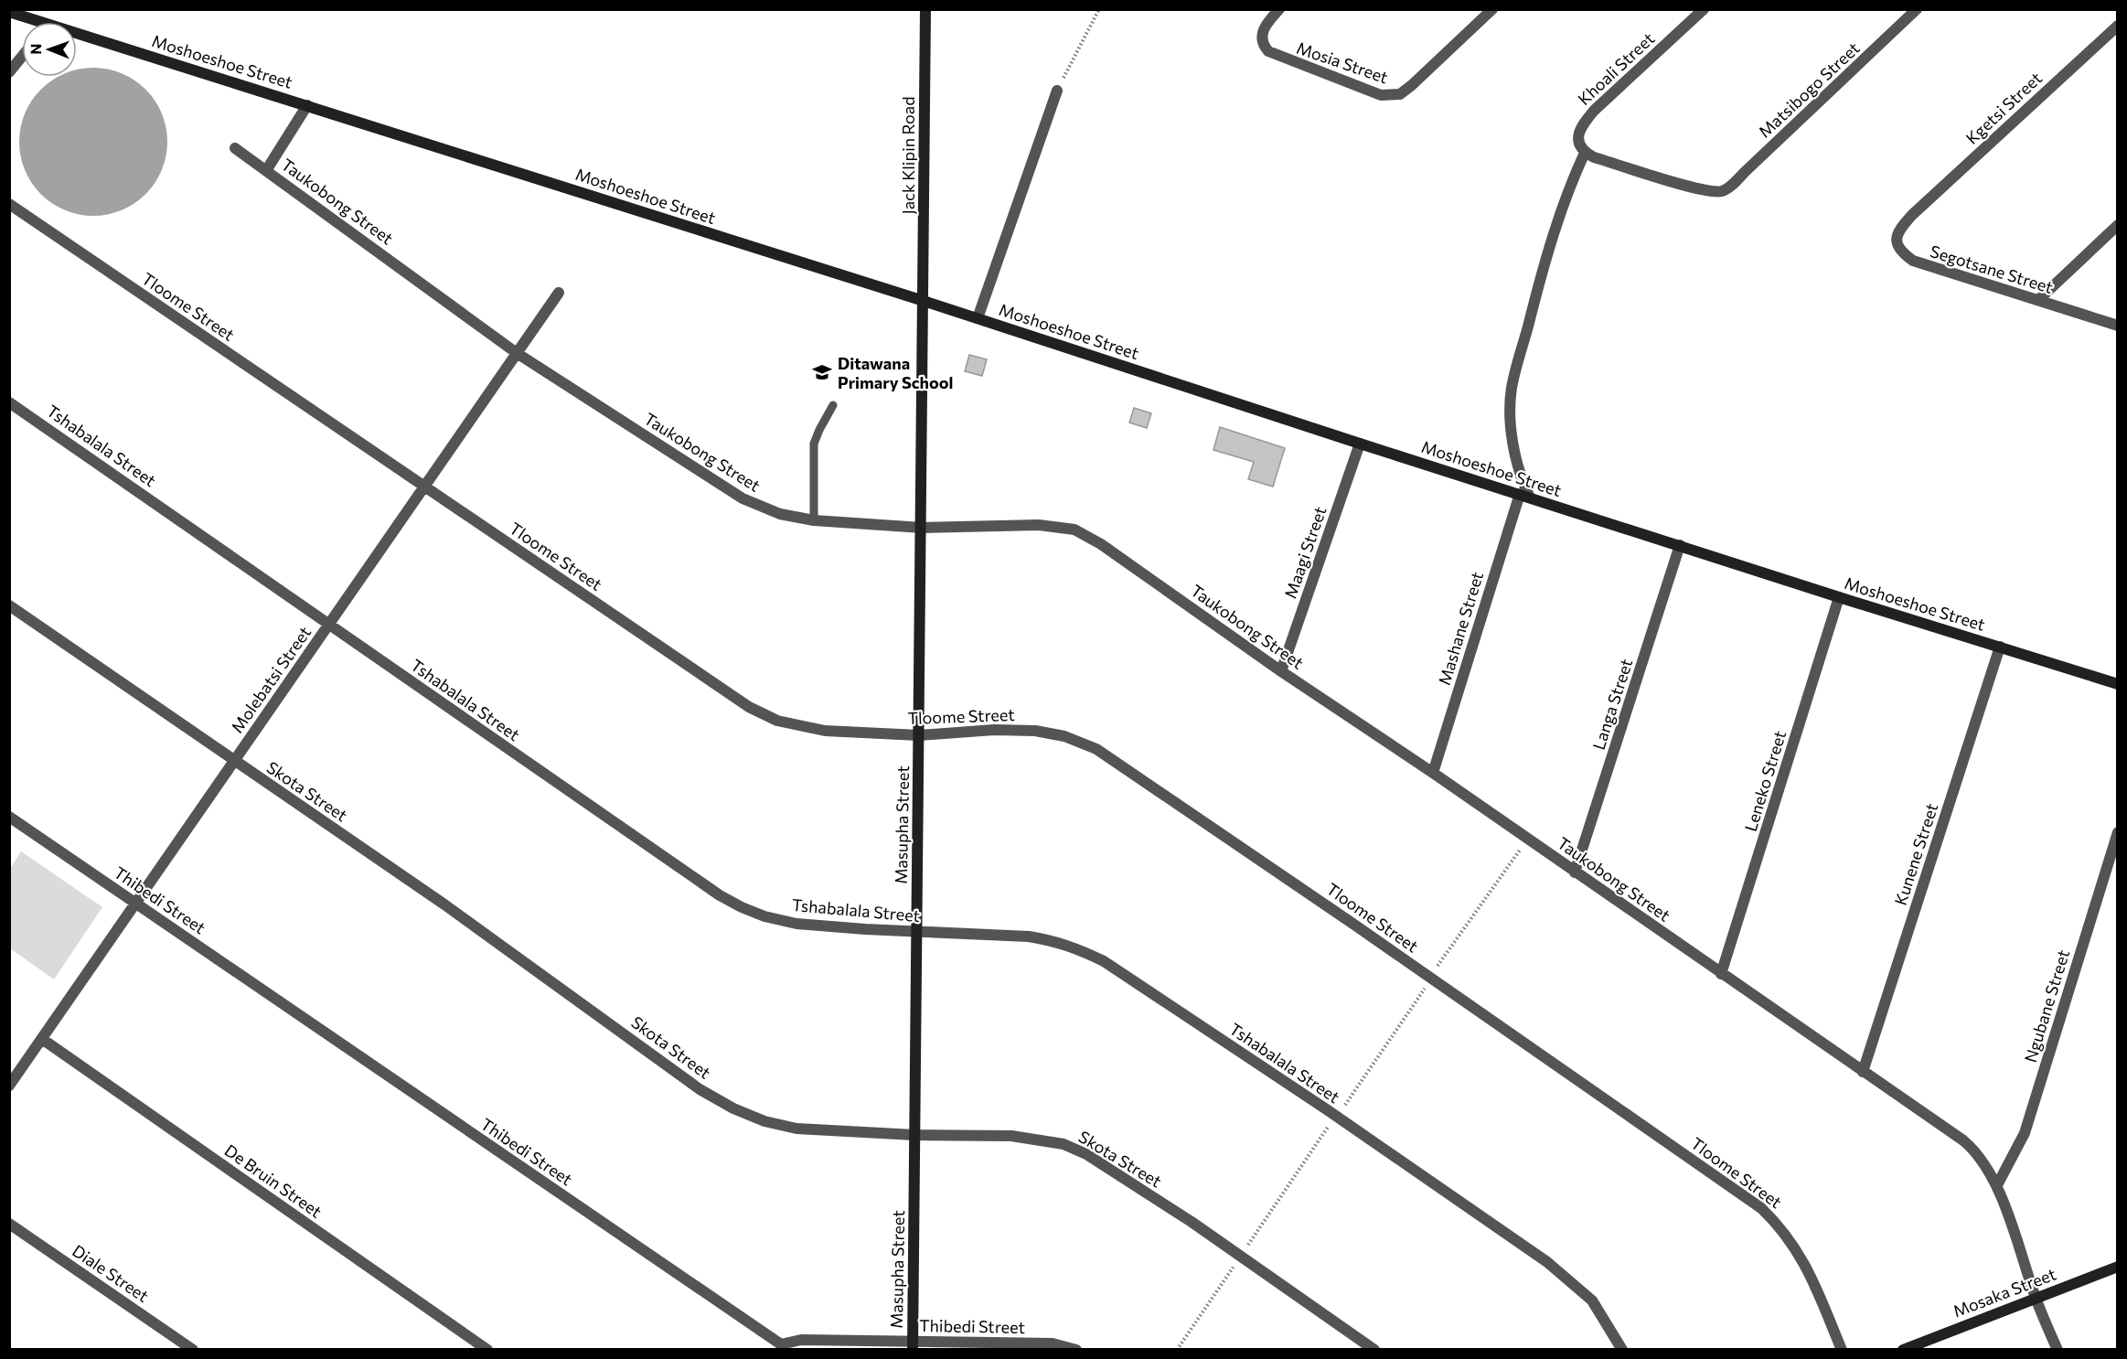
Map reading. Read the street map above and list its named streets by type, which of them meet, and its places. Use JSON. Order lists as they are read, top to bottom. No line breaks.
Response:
{"streets":{"street":["Moshoeshoe Street","Mosia Street","Khoali Street","Matsibogo Street","Kgetsi Street","Jack Klipin Road","Taukobong Street","Segotsane Street","Tloome Street","Tshabalala Street","Maagi Street","Mashane Street","Molebatsi Street","Langa Street","Leneko Street","Skota Street","Masupha Street","Kunene Street","Thibedi Street","Ngubane Street","De Bruin Street","Diale Street","Mosaka Street"]},"crossings":[["Moshoeshoe Street","Jack Klipin Road"],["Moshoeshoe Street","Taukobong Street"],["Moshoeshoe Street","Maagi Street"],["Moshoeshoe Street","Mashane Street"],["Moshoeshoe Street","Langa Street"],["Moshoeshoe Street","Leneko Street"],["Moshoeshoe Street","Masupha Street"],["Moshoeshoe Street","Kunene Street"],["Khoali Street","Matsibogo Street"],["Kgetsi Street","Segotsane Street"],["Jack Klipin Road","Masupha Street"],["Taukobong Street","Maagi Street"],["Taukobong Street","Mashane Street"],["Taukobong Street","Molebatsi Street"],["Taukobong Street","Langa Street"],["Taukobong Street","Leneko Street"],["Taukobong Street","Masupha Street"],["Taukobong Street","Kunene Street"],["Taukobong Street","Ngubane Street"],["Taukobong Street","Mosaka Street"],["Tloome Street","Molebatsi Street"],["Tloome Street","Masupha Street"],["Tshabalala Street","Molebatsi Street"],["Tshabalala Street","Masupha Street"],["Molebatsi Street","Skota Street"],["Molebatsi Street","Thibedi Street"],["Molebatsi Street","De Bruin Street"],["Skota Street","Masupha Street"],["Masupha Street","Thibedi Street"]],"places":{"school or university":["Ditawana Primary School"]},"north":"left"}
